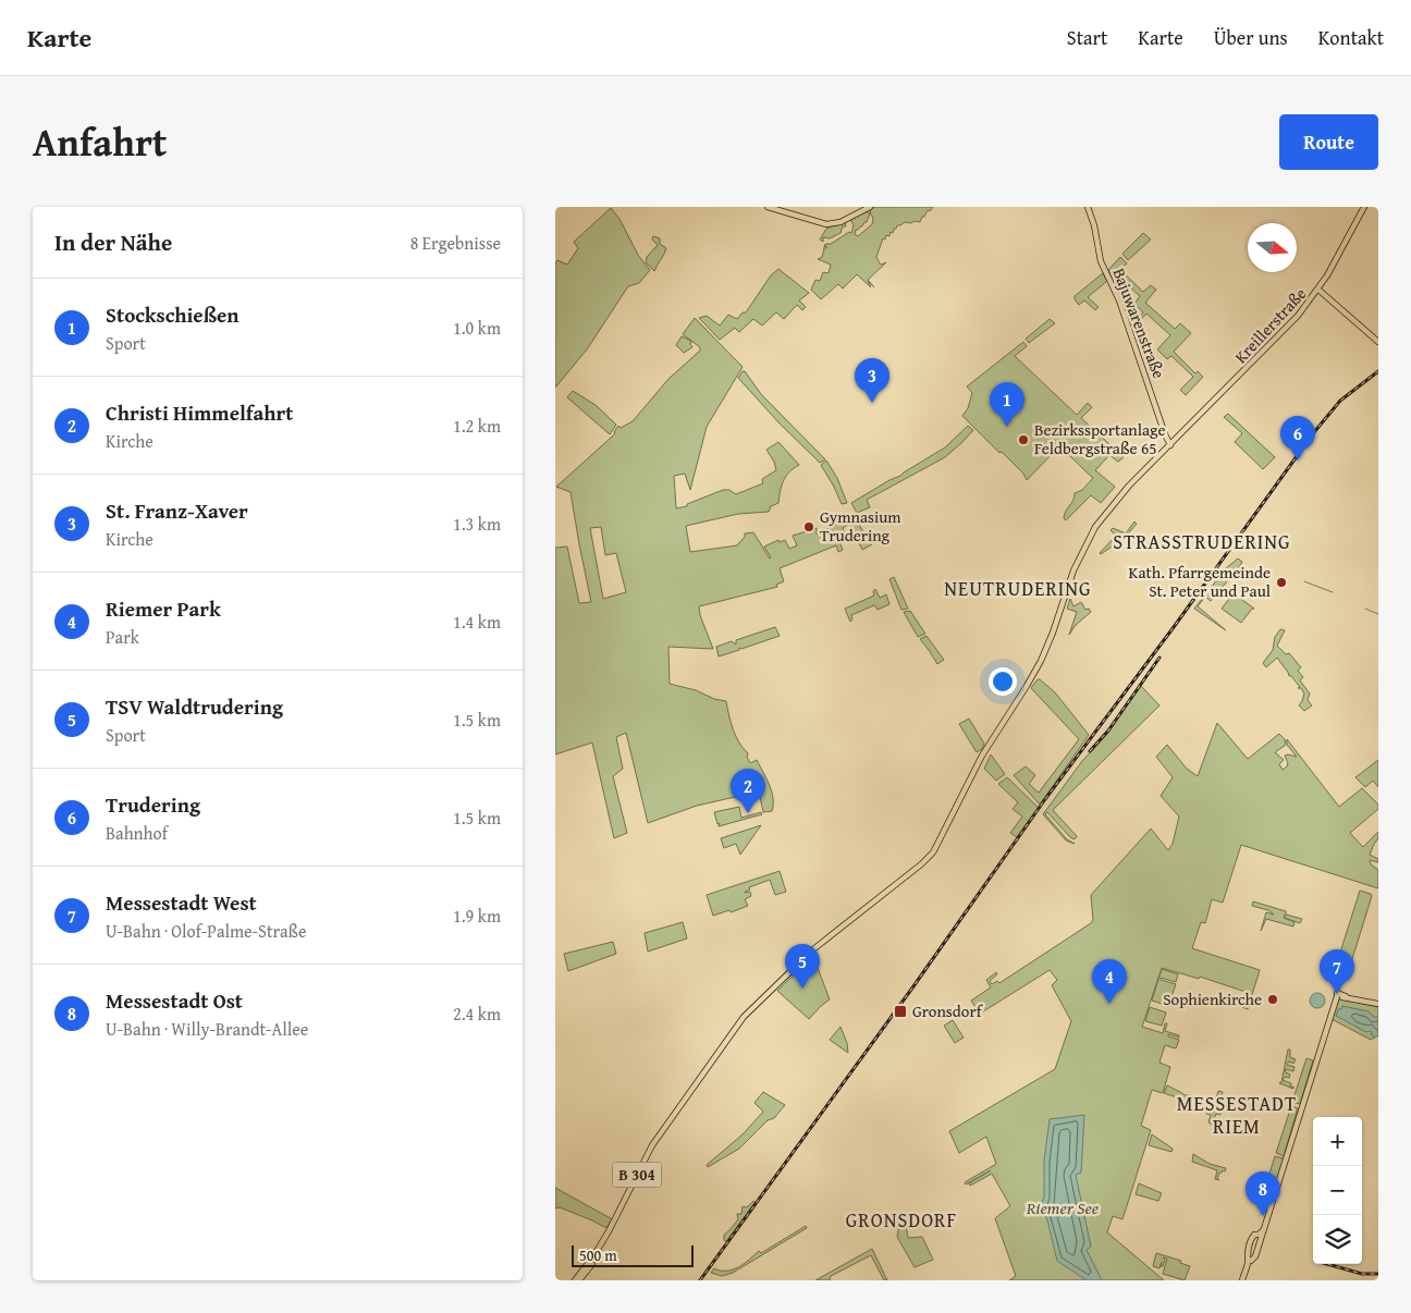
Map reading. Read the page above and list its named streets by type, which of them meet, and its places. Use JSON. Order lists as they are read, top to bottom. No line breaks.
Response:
{"streets":{"main road":["Bajuwarenstraße","Kreillerstraße","B 304"]},"crossings":[["Bajuwarenstraße","Kreillerstraße"],["Bajuwarenstraße","B 304"],["Kreillerstraße","B 304"]],"districts":["STRASSTRUDERING","NEUTRUDERING","MESSESTADT RIEM","GRONSDORF"],"water":["Riemer See"],"places":{"other":["Bezirkssportanlage Feldbergstraße 65","Gymnasium Trudering","Kath. Pfarrgemeinde St. Peter und Paul","Sophienkirche"],"transit":["Gronsdorf"]},"scale_bar":"500 m","north":"right","page":{"header":"Karte","nav":["Start","Karte","Über uns","Kontakt"],"title":"Anfahrt","buttons":"Route","heading":["In der Nähe","8 Ergebnisse"],"list":[{"mark":"1","name":"Stockschießen","note":"Sport","value":"1.0 km"},{"mark":"2","name":"Christi Himmelfahrt","note":"Kirche","value":"1.2 km"},{"mark":"3","name":"St. Franz-Xaver","note":"Kirche","value":"1.3 km"},{"mark":"4","name":"Riemer Park","note":"Park","value":"1.4 km"},{"mark":"5","name":"TSV Waldtrudering","note":"Sport","value":"1.5 km"},{"mark":"6","name":"Trudering","note":"Bahnhof","value":"1.5 km"},{"mark":"7","name":"Messestadt West","note":"U-Bahn · Olof-Palme-Straße","value":"1.9 km"},{"mark":"8","name":"Messestadt Ost","note":"U-Bahn · Willy-Brandt-Allee","value":"2.4 km"}],"pins":["3","1","6","2","5","7","4","8"],"map_buttons":["+","−"],"scale":"500 m"}}
